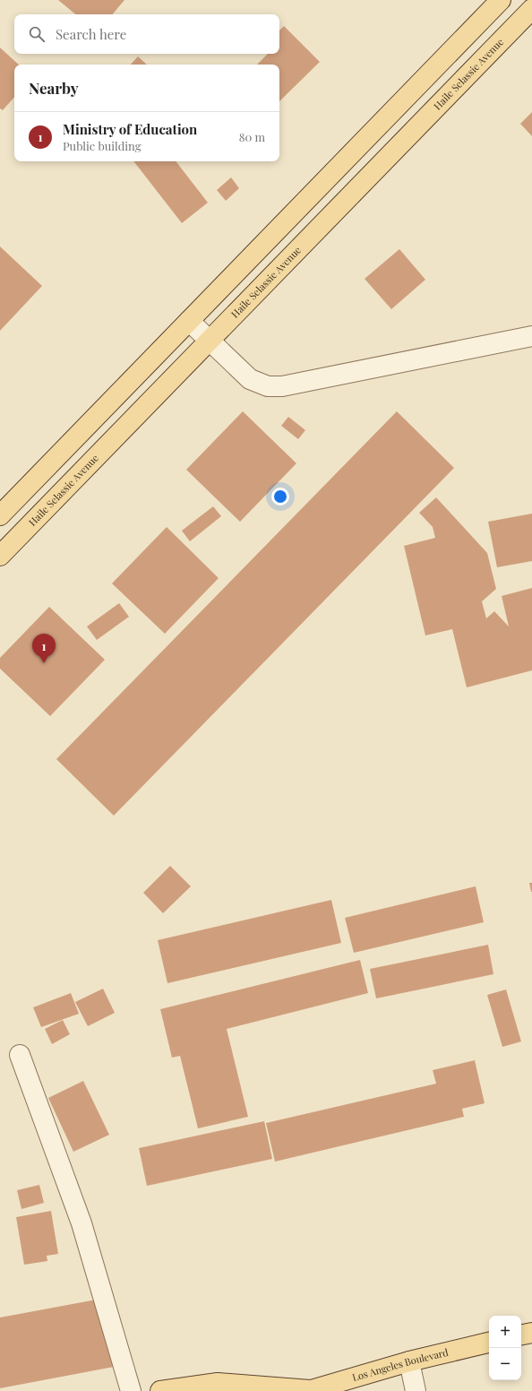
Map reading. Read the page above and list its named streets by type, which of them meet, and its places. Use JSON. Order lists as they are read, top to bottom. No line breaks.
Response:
{"streets":{"main road":["Haile Selassie Avenue","Los Angeles Boulevard"]},"page":{"search":"Search here","heading":"Nearby","list":[{"mark":"1","name":"Ministry of Education","note":"Public building","value":"80 m"}],"pins":"1","map_buttons":["+","−"]}}
